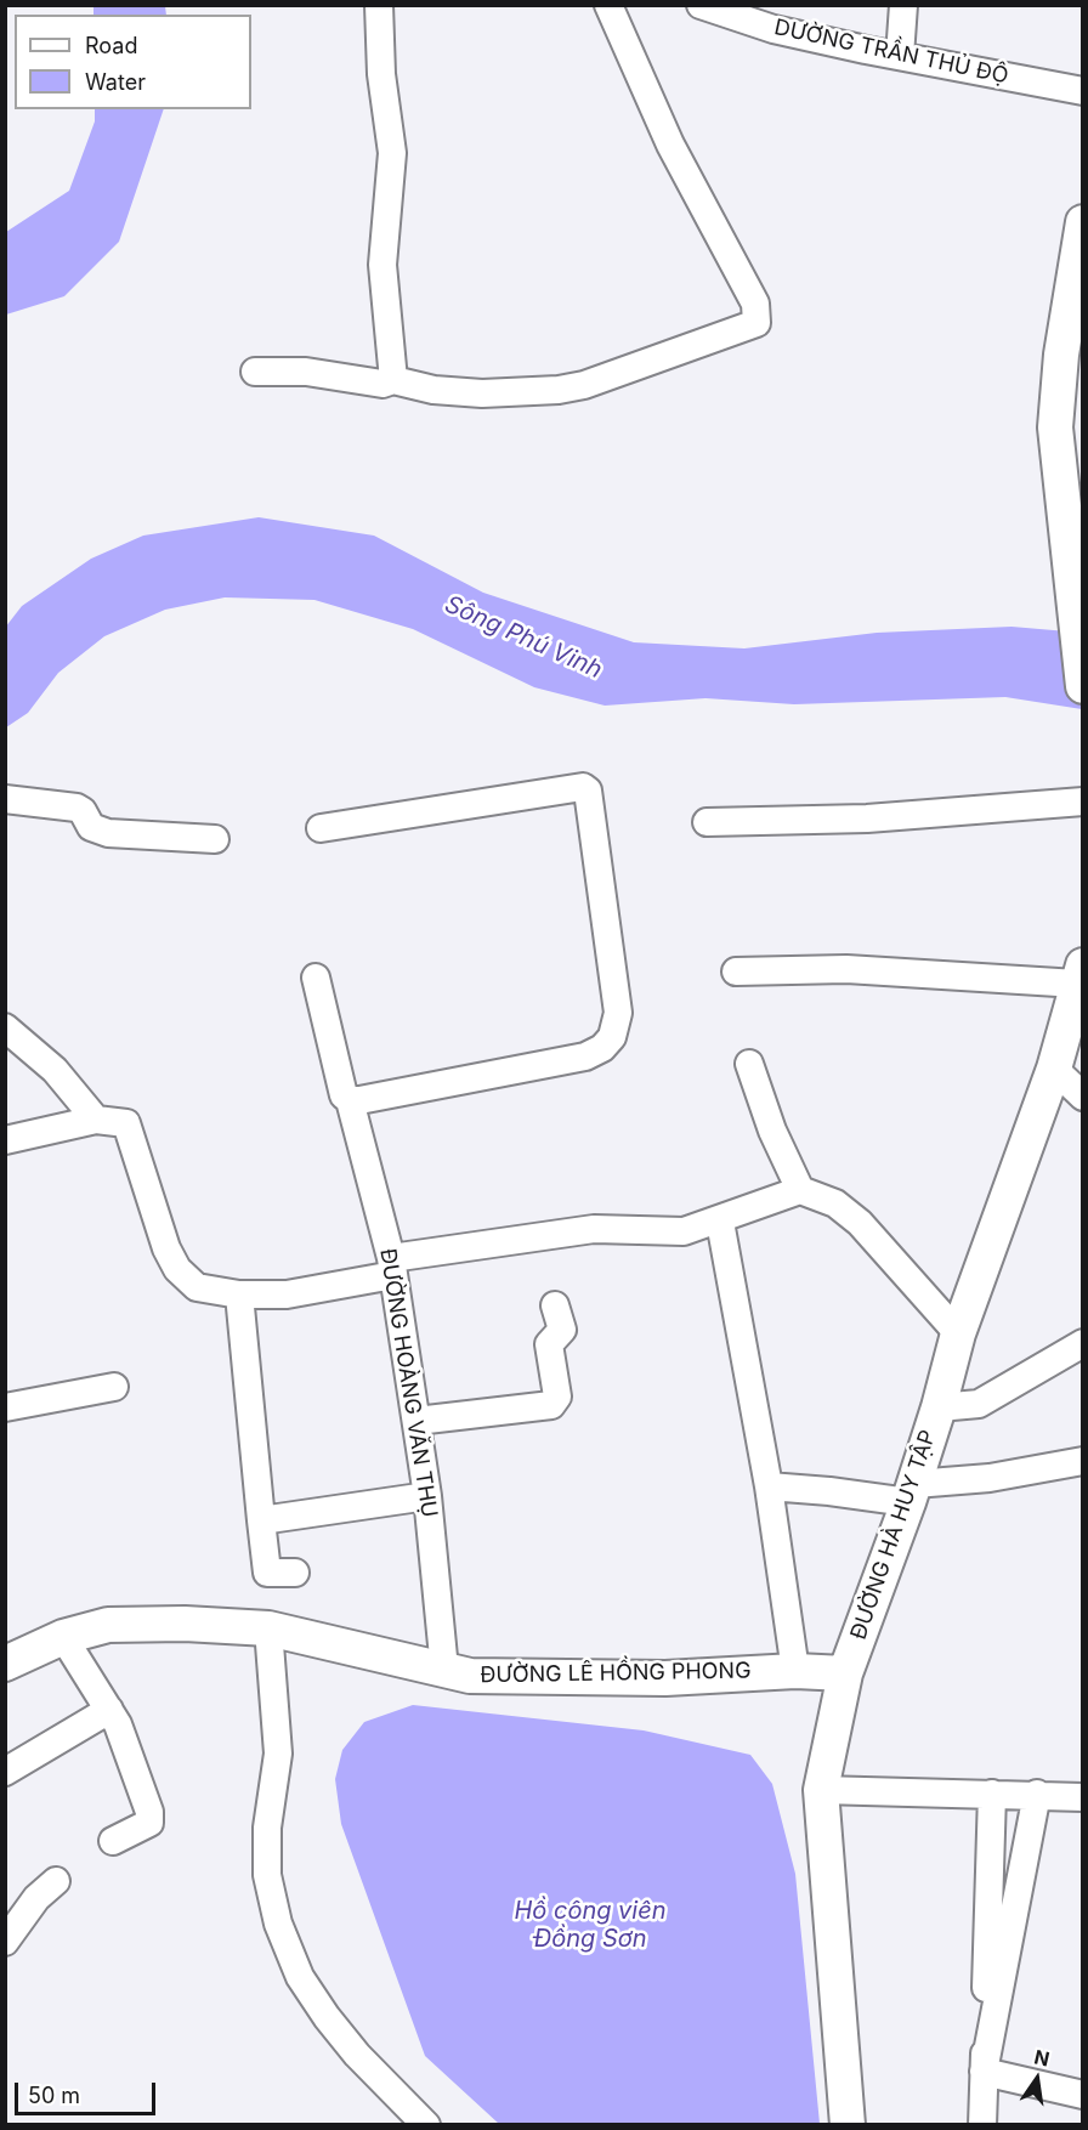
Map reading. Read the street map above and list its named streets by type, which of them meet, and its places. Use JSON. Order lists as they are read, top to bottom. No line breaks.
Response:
{"streets":{"main road":["ĐƯỜNG HÀ HUY TẬP","ĐƯỜNG LÊ HỒNG PHONG"],"street":["DƯỜNG TRẦN THỦ ĐỘ","ĐƯỜNG HOÀNG VĂN THỤ"]},"crossings":[["ĐƯỜNG HOÀNG VĂN THỤ","ĐƯỜNG LÊ HỒNG PHONG"],["ĐƯỜNG HÀ HUY TẬP","ĐƯỜNG LÊ HỒNG PHONG"]],"water":["Sông Phú Vinh","Hồ công viên Đồng Sơn"],"legend":["Road","Water"],"scale_bar":"50 m","north":"top"}
